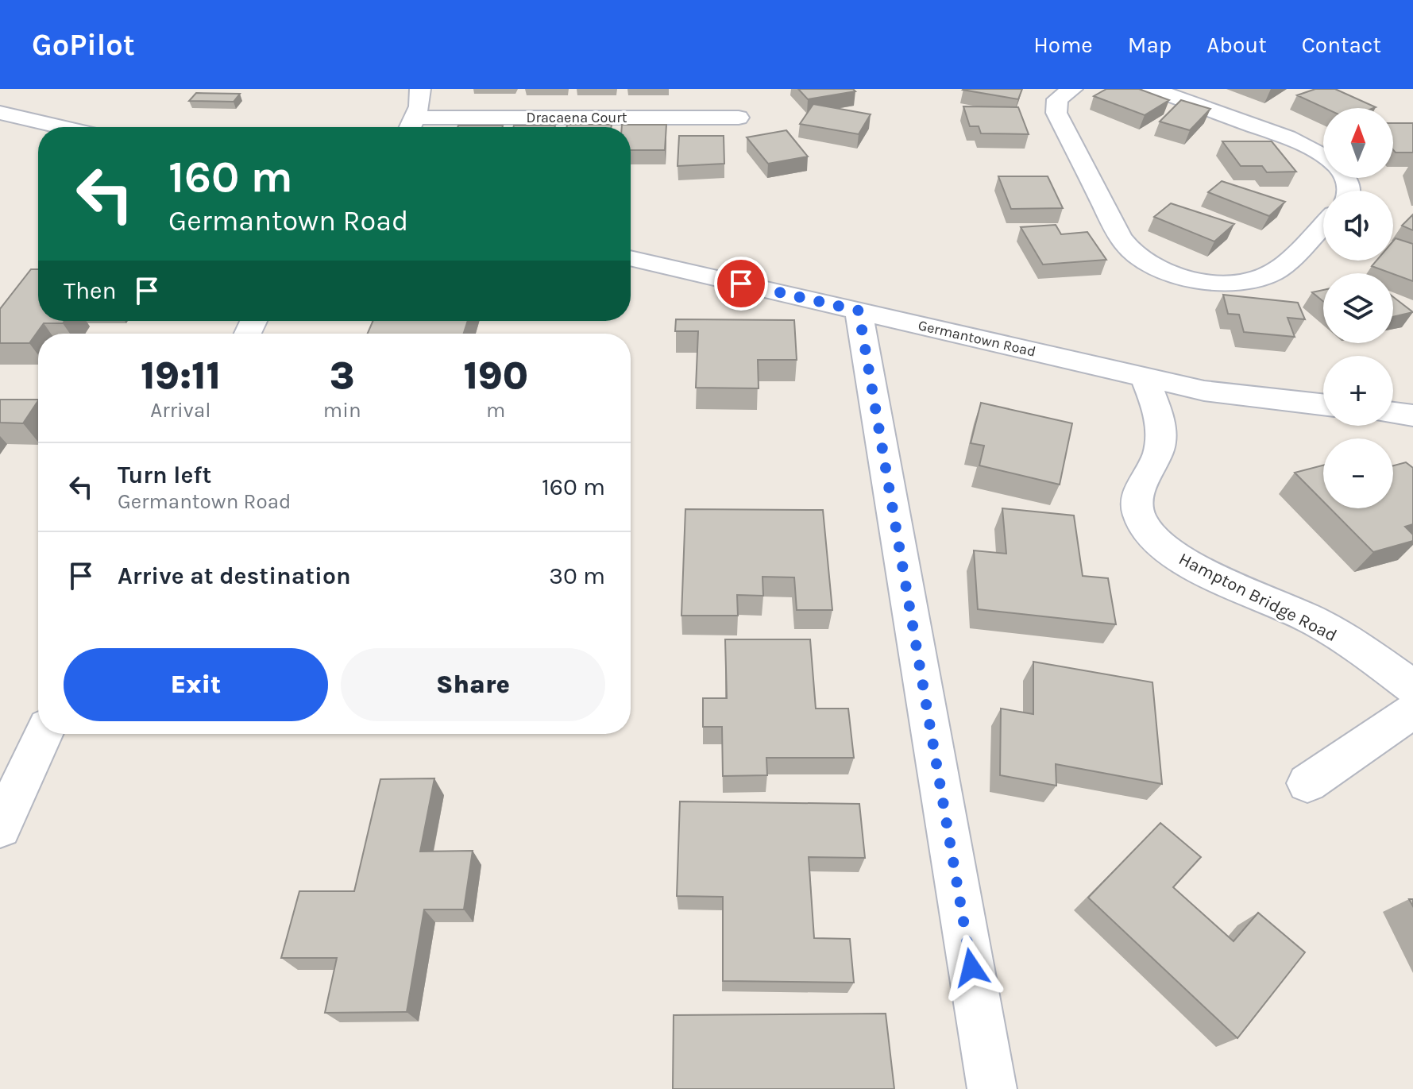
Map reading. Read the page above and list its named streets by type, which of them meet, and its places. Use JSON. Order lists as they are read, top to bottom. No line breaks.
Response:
{"streets":{"street":["Dracaena Court","Germantown Road","Hampton Bridge Road"]},"crossings":[["Germantown Road","Hampton Bridge Road"]],"north":"top","page":{"header":"GoPilot","nav":["Home","Map","About","Contact"],"map_buttons":["+","−"],"turn":["160 m","Germantown Road"],"then":"Then","eta":["19:11","Arrival","3","min","190","m"],"list":[{"name":"Turn left","note":"Germantown Road","value":"160 m"},{"name":"Arrive at destination","value":"30 m"}],"buttons":["Exit","Share"]}}
